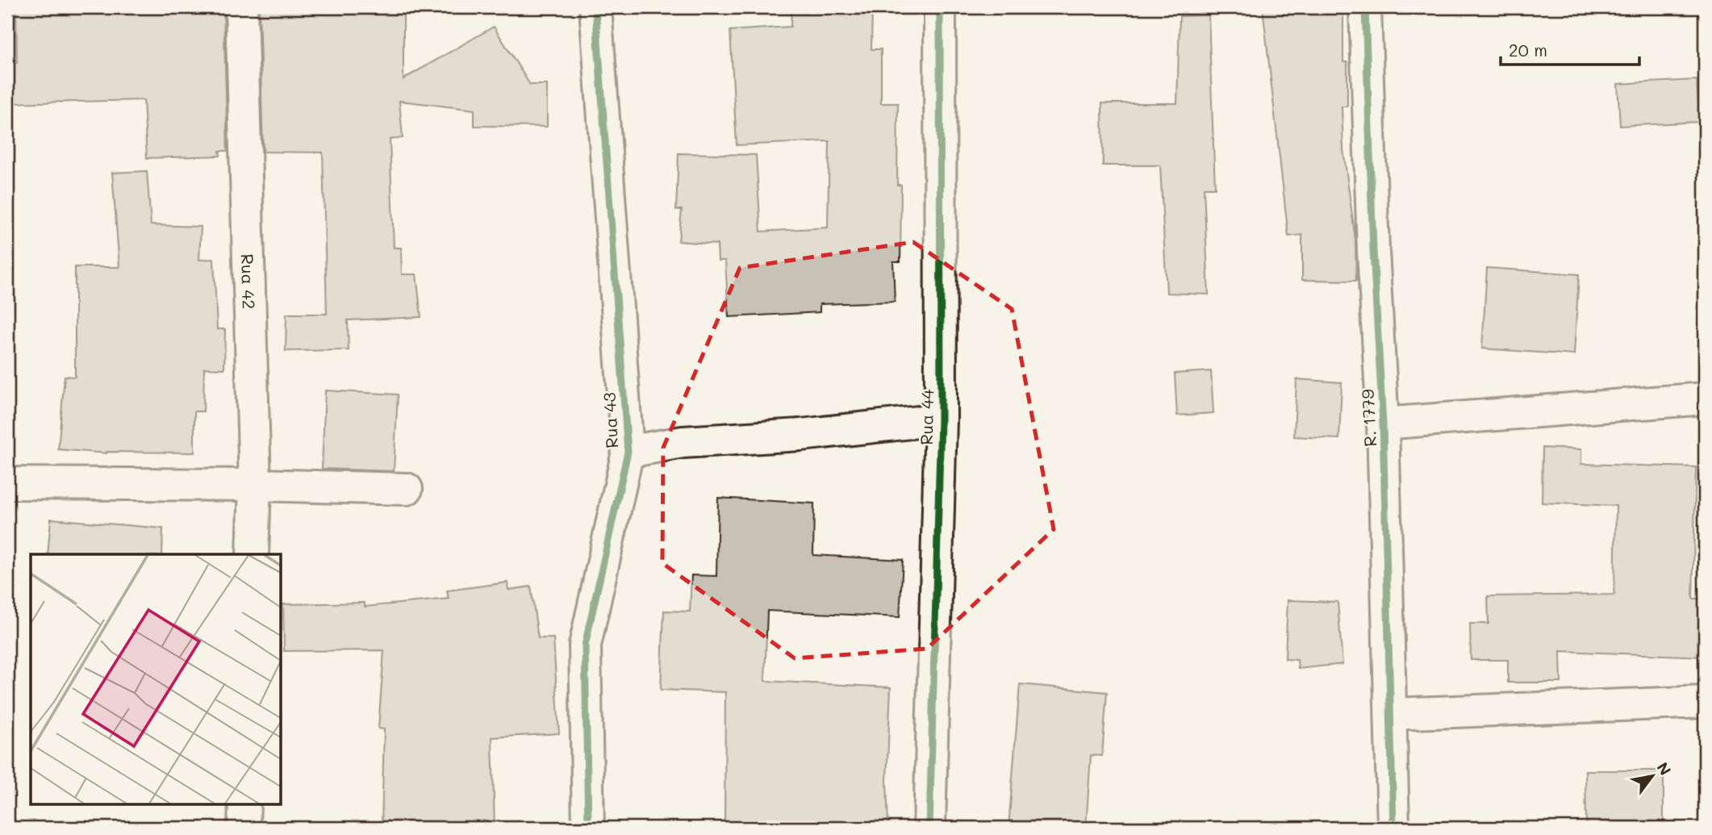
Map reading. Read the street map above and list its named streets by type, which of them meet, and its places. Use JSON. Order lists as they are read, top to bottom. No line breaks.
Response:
{"streets":{"street":["Rua 42","Rua 44","R. 1779","Rua 43"]},"scale_bar":"20 m","north":"top right"}
